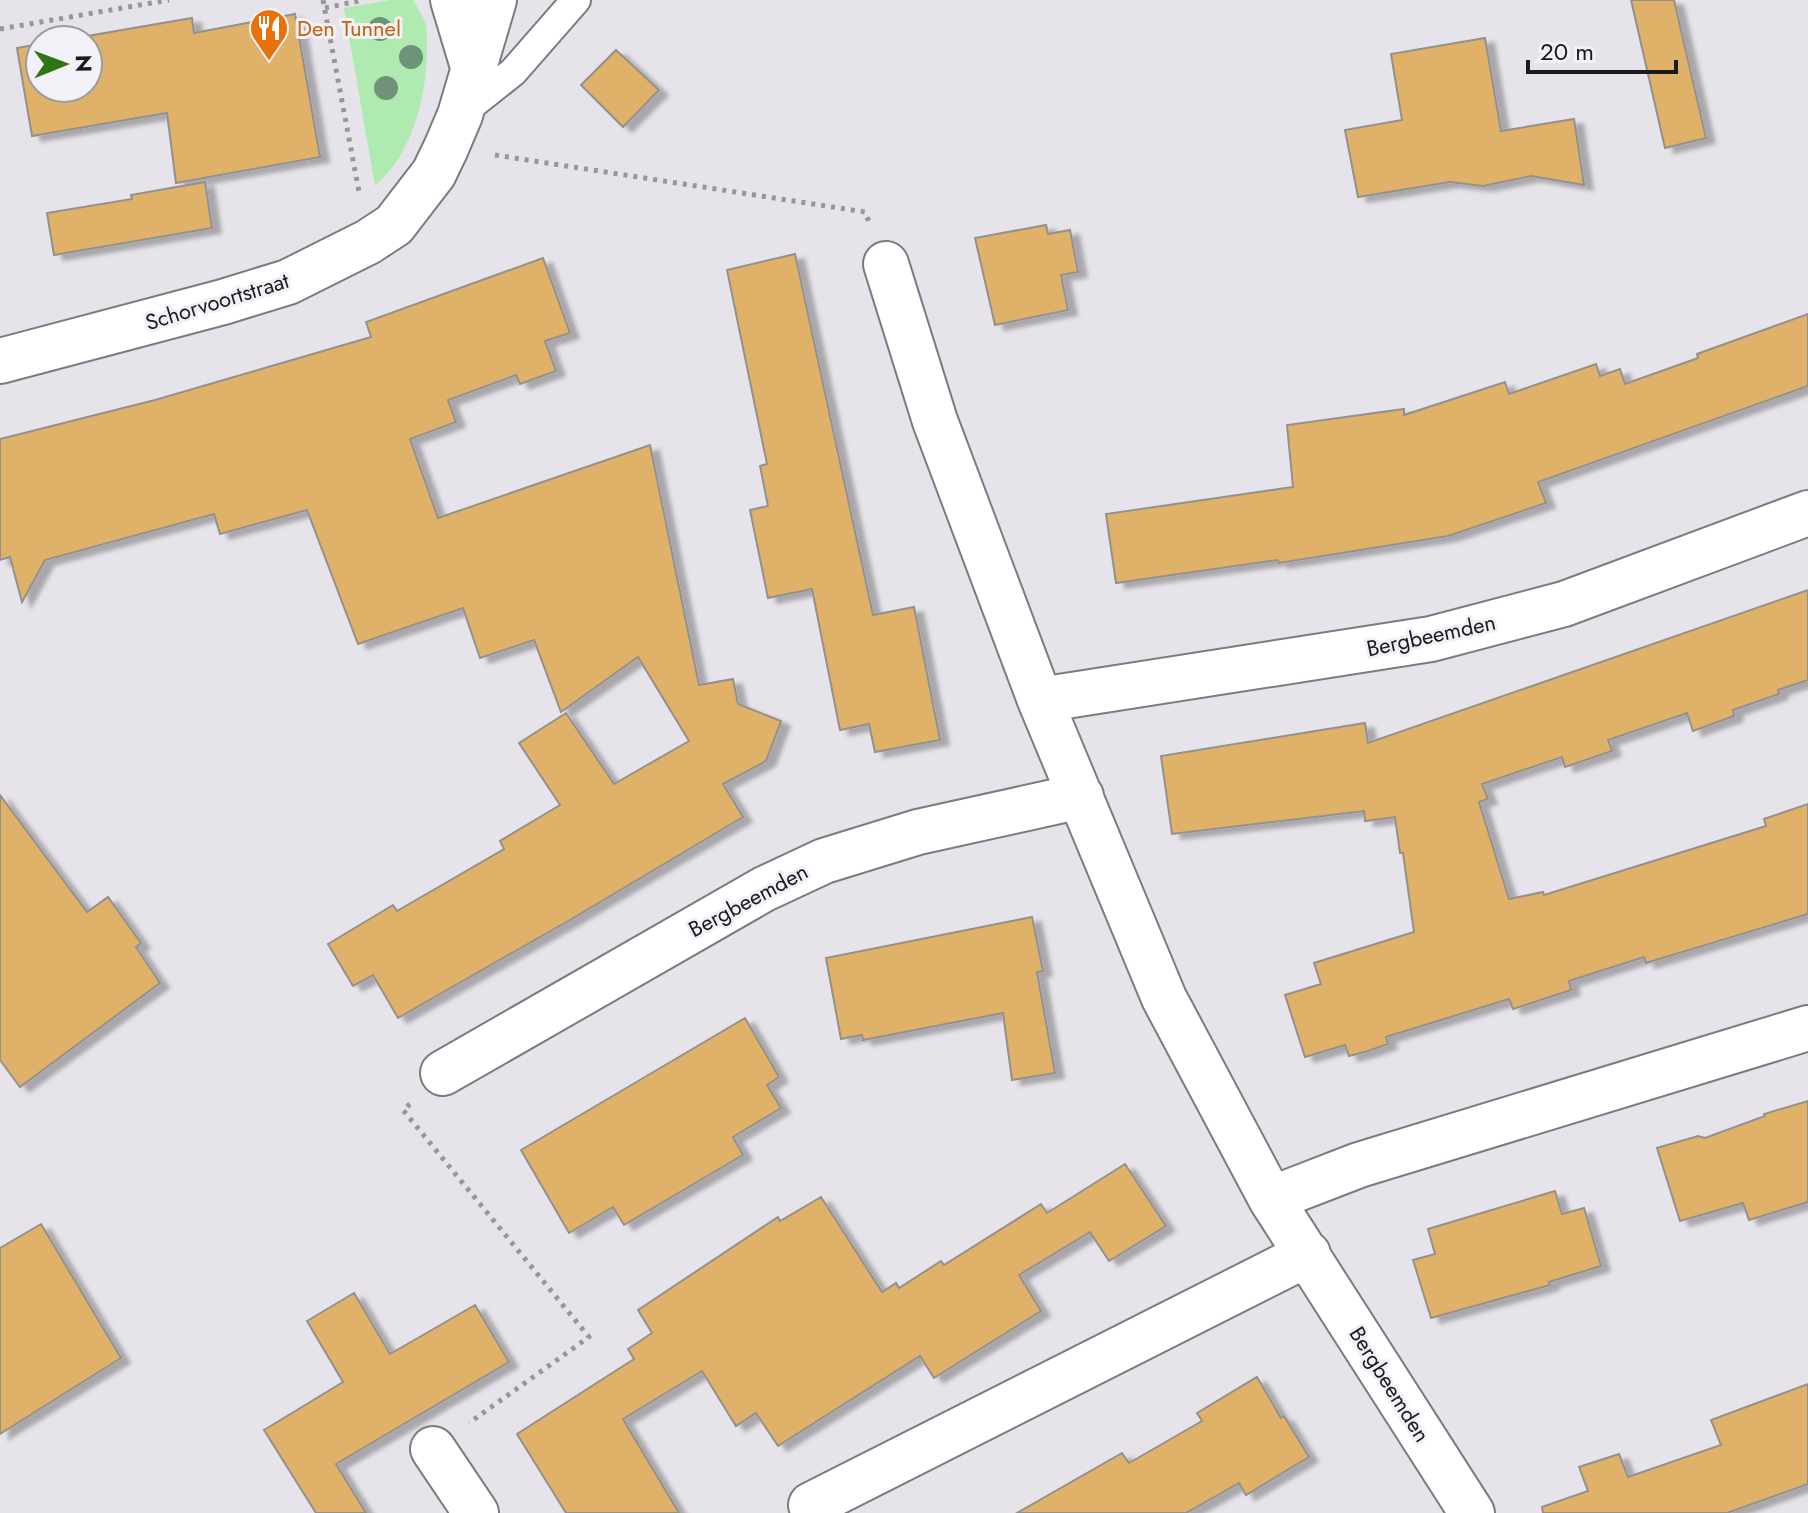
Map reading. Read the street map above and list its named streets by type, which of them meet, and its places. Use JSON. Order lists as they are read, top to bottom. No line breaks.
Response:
{"streets":{"street":["Schorvoortstraat","Bergbeemden"]},"places":{"restaurant":["Den Tunnel"]},"scale_bar":"20 m","north":"right"}
